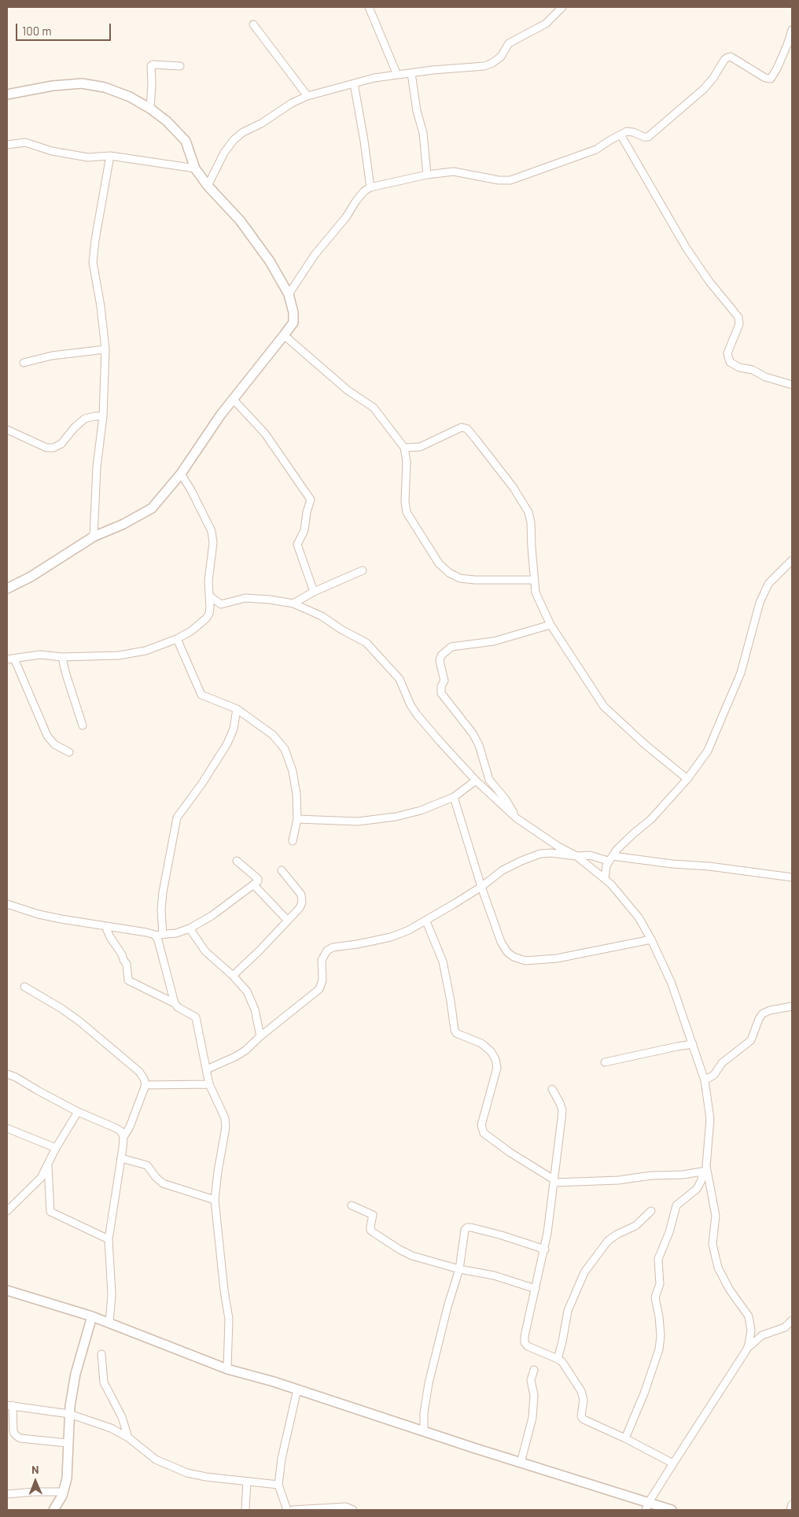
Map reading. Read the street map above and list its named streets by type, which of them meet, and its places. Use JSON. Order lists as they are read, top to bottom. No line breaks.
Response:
{"scale_bar":"100 m","north":"top"}
